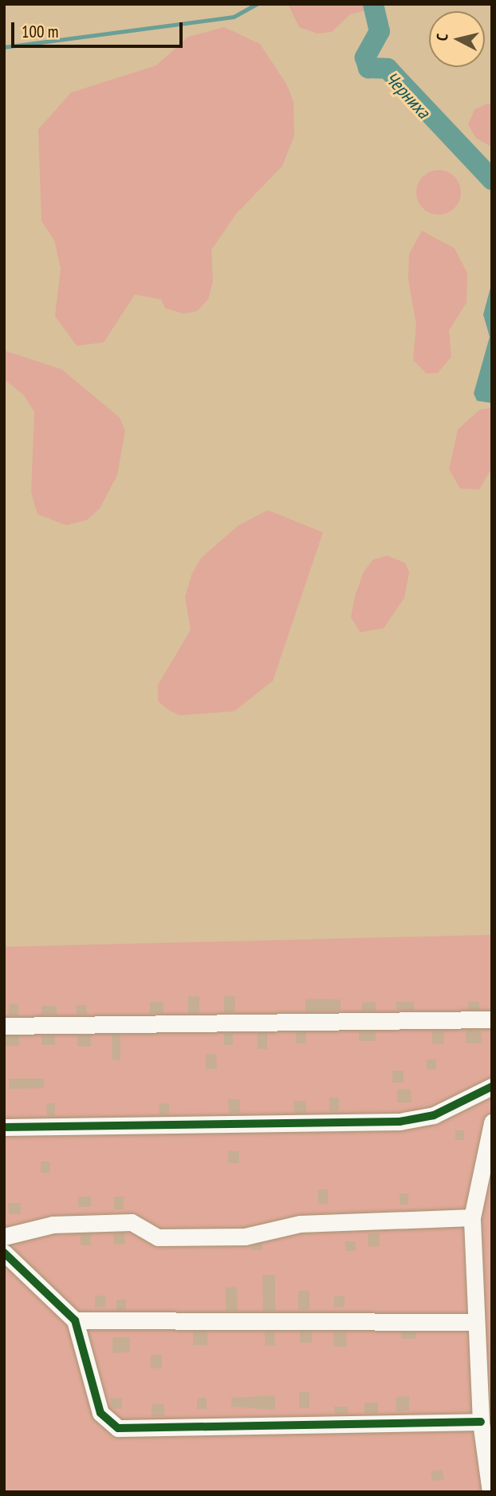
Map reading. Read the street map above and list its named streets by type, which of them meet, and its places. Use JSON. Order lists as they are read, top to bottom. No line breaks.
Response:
{"water":["Черниха"],"scale_bar":"100 m","north":"left"}
